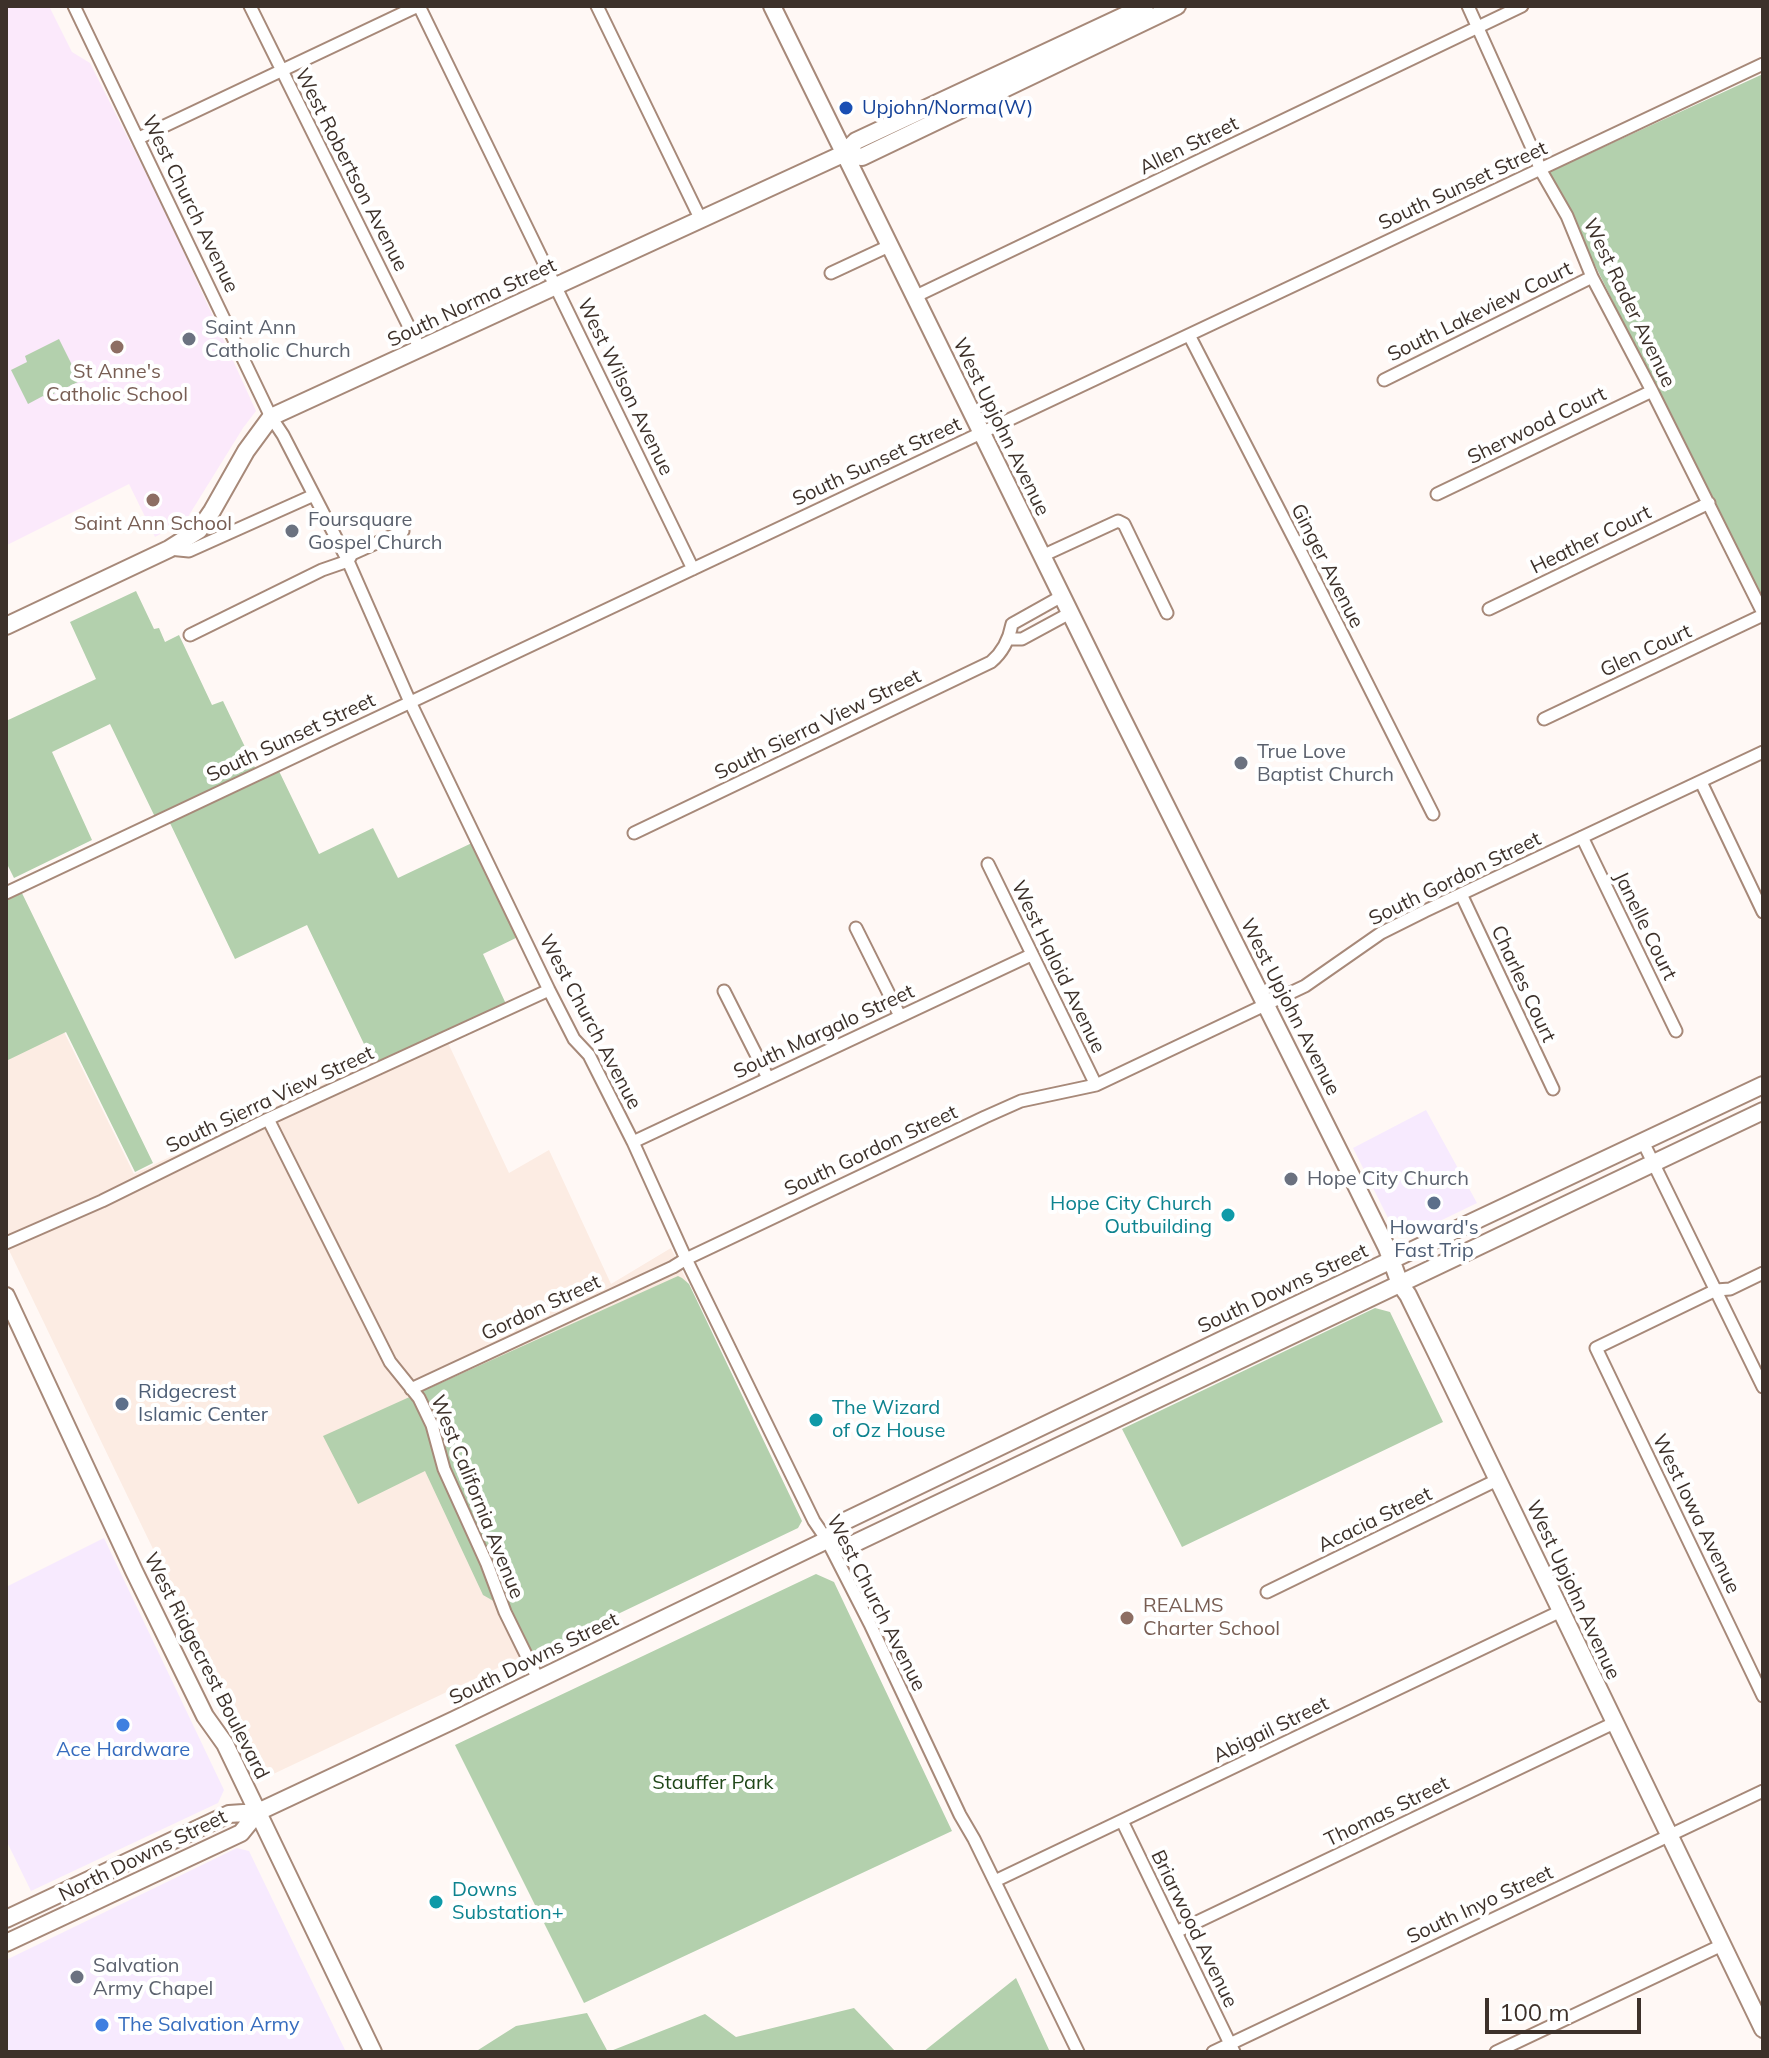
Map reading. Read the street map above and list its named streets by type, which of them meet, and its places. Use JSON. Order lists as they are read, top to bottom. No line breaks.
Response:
{"streets":{"main road":["South Norma Street","West Upjohn Avenue","South Downs Street","West Ridgecrest Boulevard","North Downs Street"],"street":["Allen Street","West Robertson Avenue","South Sunset Street","West Church Avenue","West Rader Avenue","South Lakeview Court","West Wilson Avenue","Sherwood Court","Heather Court","Ginger Avenue","Glen Court","South Sierra View Street","South Gordon Street","Janelle Court","West Haloid Avenue","Charles Court","South Margalo Street","Gordon Street","West California Avenue","West Iowa Avenue","Acacia Street","Abigail Street","Thomas Street","South Inyo Street","Briarwood Avenue"]},"crossings":[["Allen Street","West Rader Avenue"],["Allen Street","West Upjohn Avenue"],["West Robertson Avenue","South Norma Street"],["South Sunset Street","West Church Avenue"],["South Sunset Street","West Rader Avenue"],["South Sunset Street","West Wilson Avenue"],["South Sunset Street","West Upjohn Avenue"],["South Sunset Street","Ginger Avenue"],["West Church Avenue","South Norma Street"],["West Church Avenue","South Sierra View Street"],["West Church Avenue","South Gordon Street"],["West Church Avenue","South Margalo Street"],["West Church Avenue","South Downs Street"],["West Church Avenue","Gordon Street"],["West Church Avenue","Abigail Street"],["South Norma Street","West Wilson Avenue"],["South Norma Street","West Upjohn Avenue"],["West Rader Avenue","South Lakeview Court"],["West Rader Avenue","Sherwood Court"],["West Rader Avenue","Heather Court"],["West Rader Avenue","Glen Court"],["West Upjohn Avenue","South Sierra View Street"],["West Upjohn Avenue","South Gordon Street"],["West Upjohn Avenue","South Downs Street"],["West Upjohn Avenue","Acacia Street"],["West Upjohn Avenue","Abigail Street"],["West Upjohn Avenue","Thomas Street"],["West Upjohn Avenue","South Inyo Street"],["South Sierra View Street","West California Avenue"],["South Gordon Street","Janelle Court"],["South Gordon Street","West Haloid Avenue"],["South Gordon Street","Charles Court"],["South Gordon Street","Gordon Street"],["West Haloid Avenue","South Margalo Street"],["South Downs Street","West California Avenue"],["South Downs Street","West Ridgecrest Boulevard"],["South Downs Street","North Downs Street"],["Gordon Street","West California Avenue"],["West Ridgecrest Boulevard","North Downs Street"],["Abigail Street","Briarwood Avenue"],["Thomas Street","Briarwood Avenue"],["South Inyo Street","Briarwood Avenue"]],"parks":["Stauffer Park"],"places":["Upjohn/Norma(W)","Saint Ann Catholic Church","St Anne's Catholic School","Saint Ann School","Foursquare Gospel Church","True Love Baptist Church","Hope City Church","Howard's Fast Trip","Hope City Church Outbuilding","Ridgecrest Islamic Center","The Wizard of Oz House","REALMS Charter School","Ace Hardware","Downs Substation+","Salvation Army Chapel","The Salvation Army"],"scale_bar":"100 m"}
